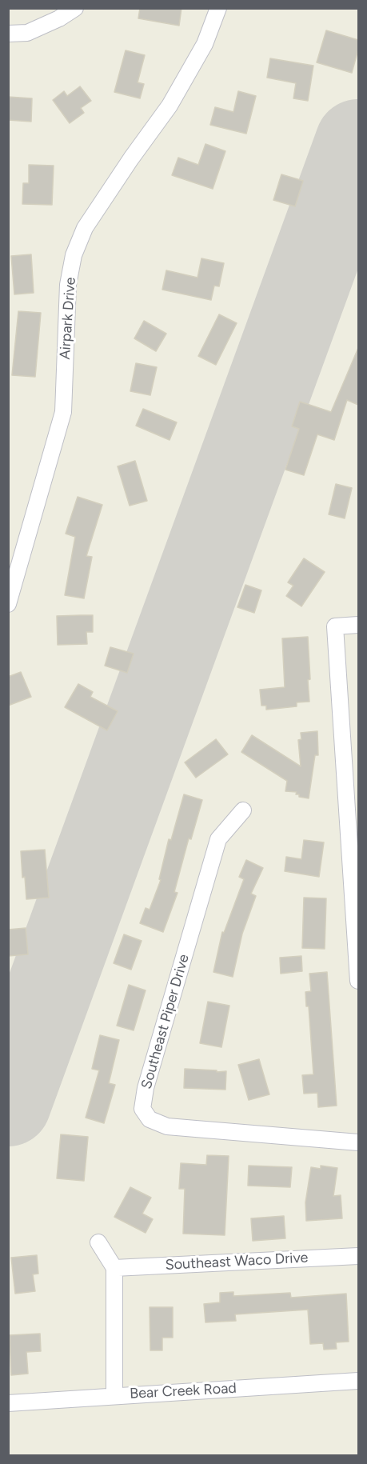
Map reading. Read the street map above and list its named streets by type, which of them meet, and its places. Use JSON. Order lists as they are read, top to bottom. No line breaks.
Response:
{"streets":{"street":["Airpark Drive","Southeast Piper Drive","Southeast Waco Drive","Bear Creek Road"]}}
